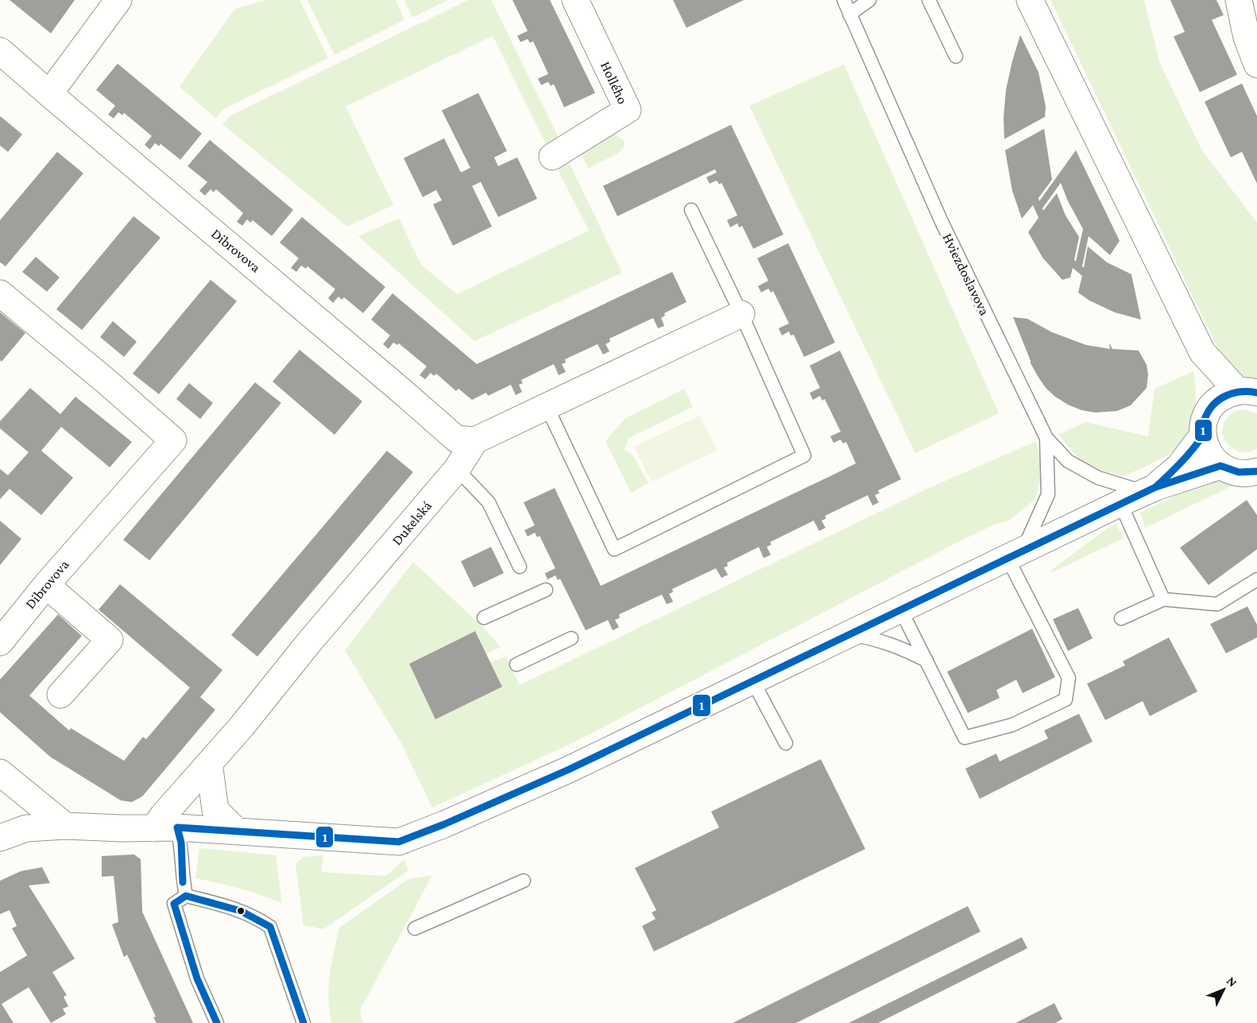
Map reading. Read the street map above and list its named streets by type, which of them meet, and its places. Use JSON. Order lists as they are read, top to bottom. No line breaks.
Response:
{"streets":{"street":["Hollého","Dibrovova","Dukelská"],"lane":["Hviezdoslavova"]},"crossings":[["Dibrovova","Dukelská"]],"lines":["transit line 1"],"north":"top right"}
